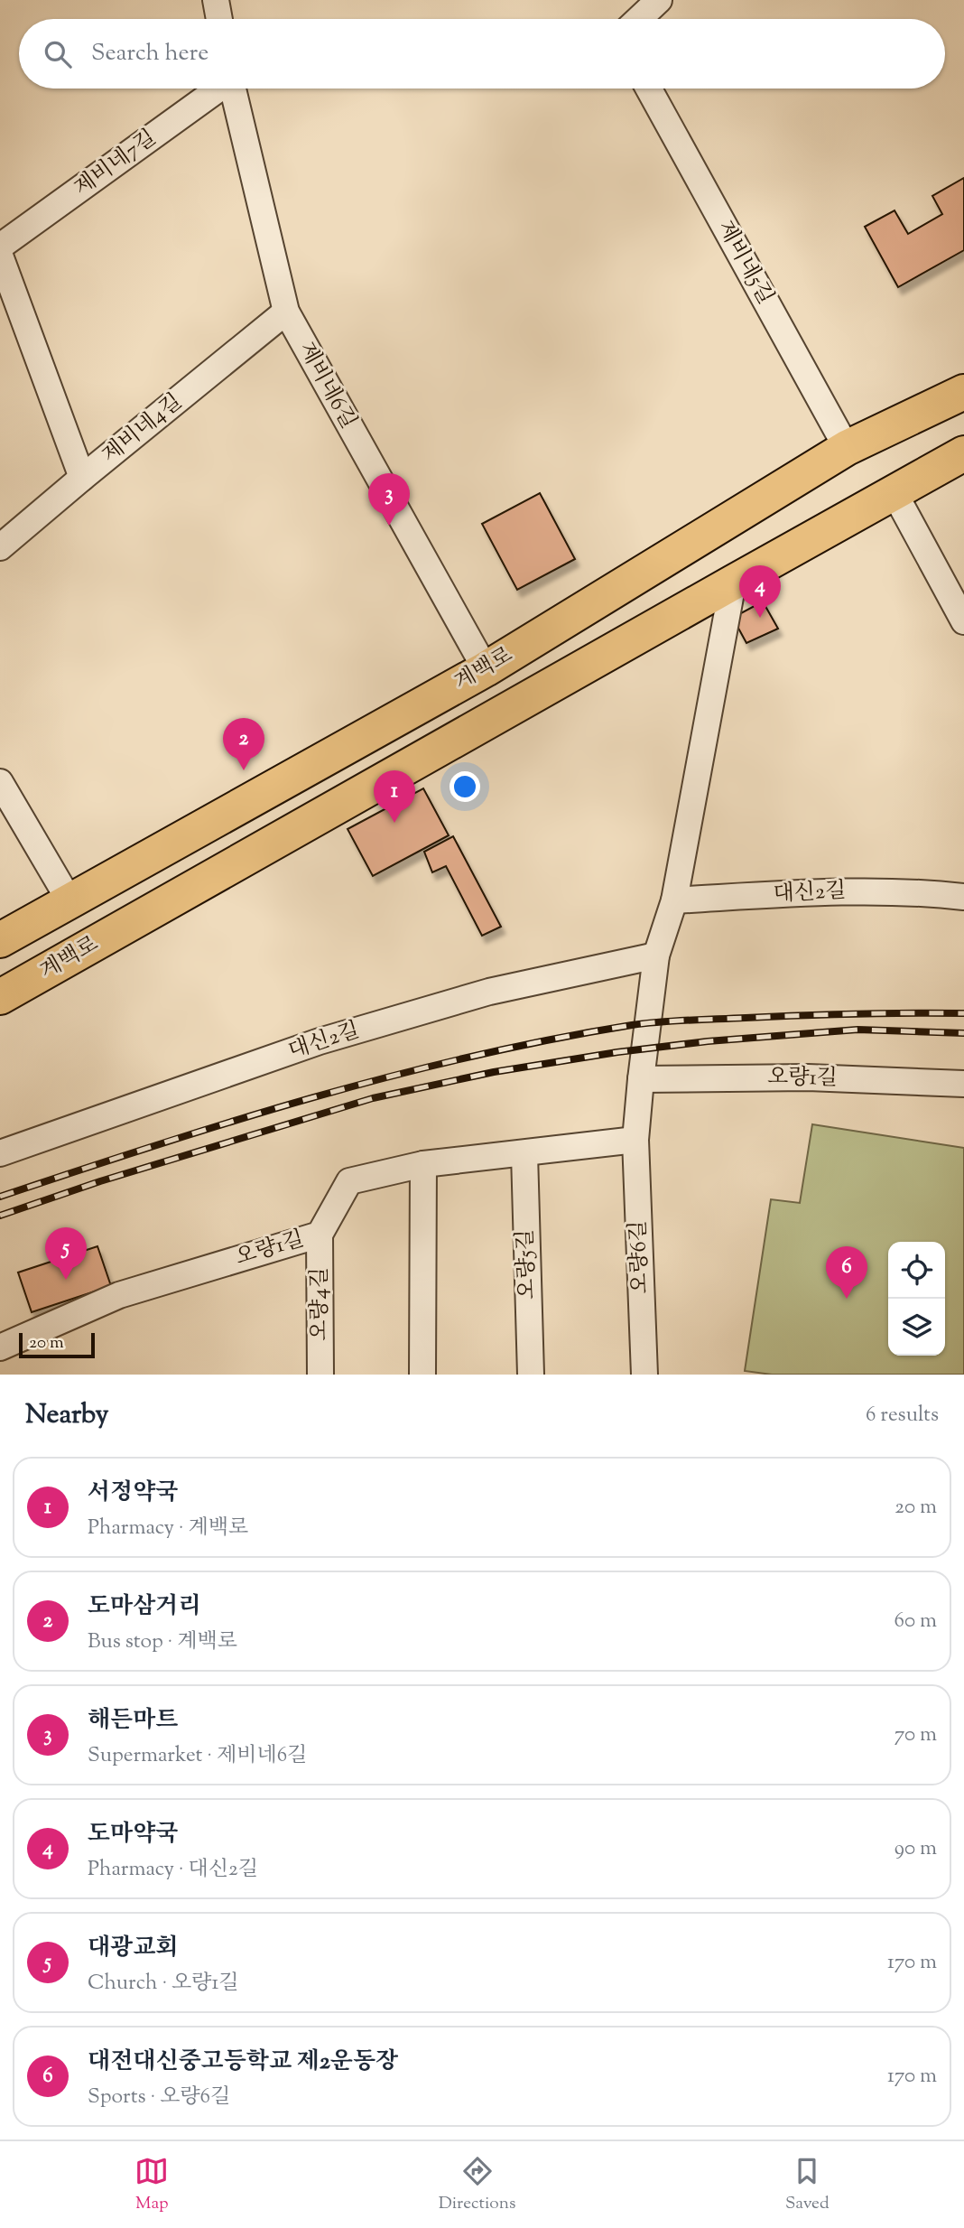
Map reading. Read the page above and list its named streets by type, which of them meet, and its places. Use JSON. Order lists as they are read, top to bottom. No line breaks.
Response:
{"streets":{"main road":["계백로"],"street":["제비네7길","제비네5길","제비네6길","제비네4길","대신2길","오량1길","오량6길","오량5길","오량4길"]},"crossings":[["제비네5길","계백로"],["제비네6길","제비네4길"],["제비네6길","계백로"],["대신2길","오량6길"],["오량1길","오량6길"],["오량1길","오량5길"],["오량1길","오량4길"]],"scale_bar":"20 m","page":{"search":"Search here","pins":["3","4","2","1","5","6"],"scale":"20 m","heading":["Nearby","6 results"],"list":[{"mark":"1","name":"서정약국","note":"Pharmacy · 계백로","value":"20 m"},{"mark":"2","name":"도마삼거리","note":"Bus stop · 계백로","value":"60 m"},{"mark":"3","name":"해든마트","note":"Supermarket · 제비네6길","value":"70 m"},{"mark":"4","name":"도마약국","note":"Pharmacy · 대신2길","value":"90 m"},{"mark":"5","name":"대광교회","note":"Church · 오량1길","value":"170 m"},{"mark":"6","name":"대전대신중고등학교 제2운동장","note":"Sports · 오량6길","value":"170 m"}],"nav":["Map","Directions","Saved"]}}
